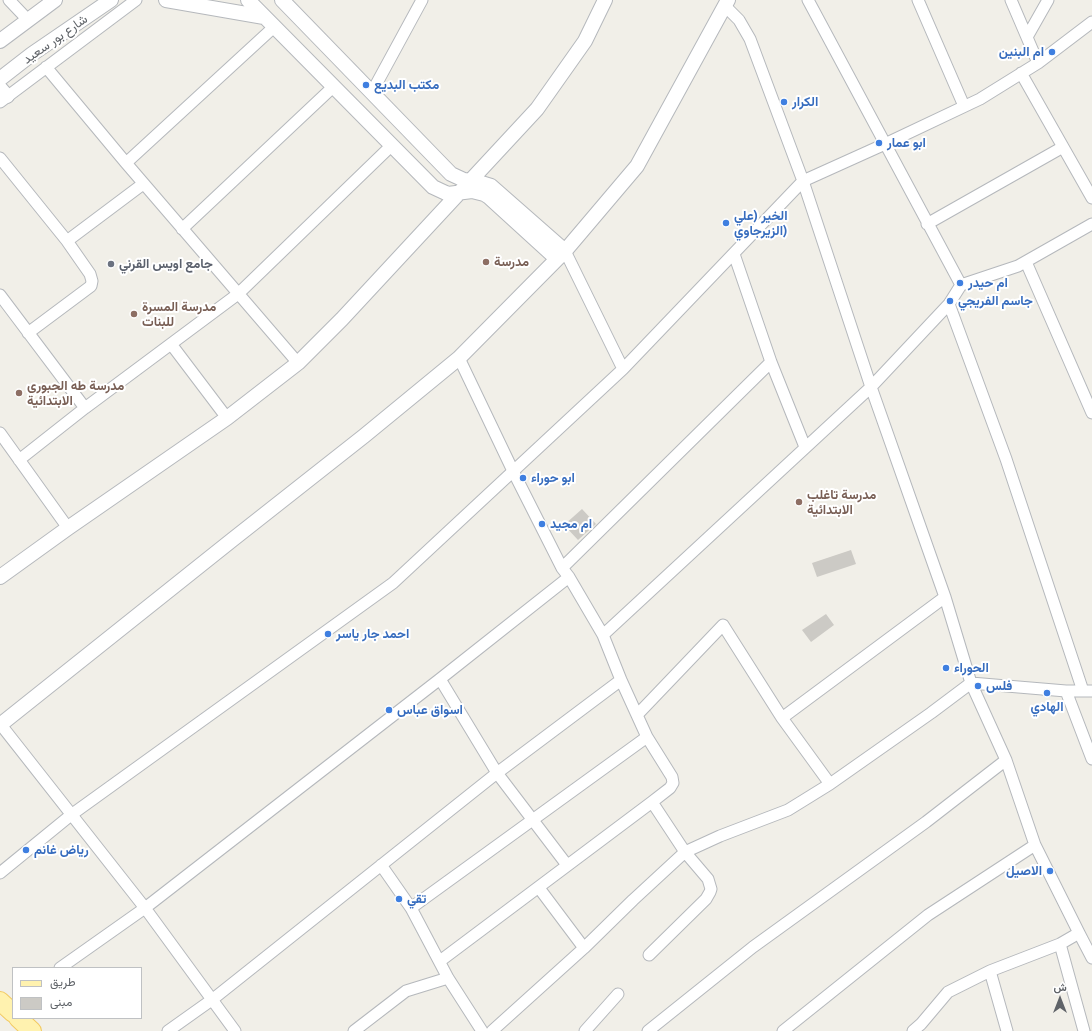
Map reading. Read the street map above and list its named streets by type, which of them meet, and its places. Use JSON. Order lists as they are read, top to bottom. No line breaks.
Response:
{"streets":{"street":["شارع بور سعيد"]},"places":["ام البنين","مكتب البديع","الكرار","ابو عمار","الخير (علي الزيرجاوي)","مدرسة","جامع اويس القرني","ام حيدر","جاسم الفريجي","مدرسة المسرة للبنات","مدرسة طه الجبوري الابتدائية","ابو حوراء","مدرسة تاغلب الابتدائية","ام مجيد","احمد جار ياسر","الحوراء","فلس","الهادي","اسواق عباس","رياض غانم","الاصيل","تقي"],"legend":["طريق","مبنى"],"north":"top"}
